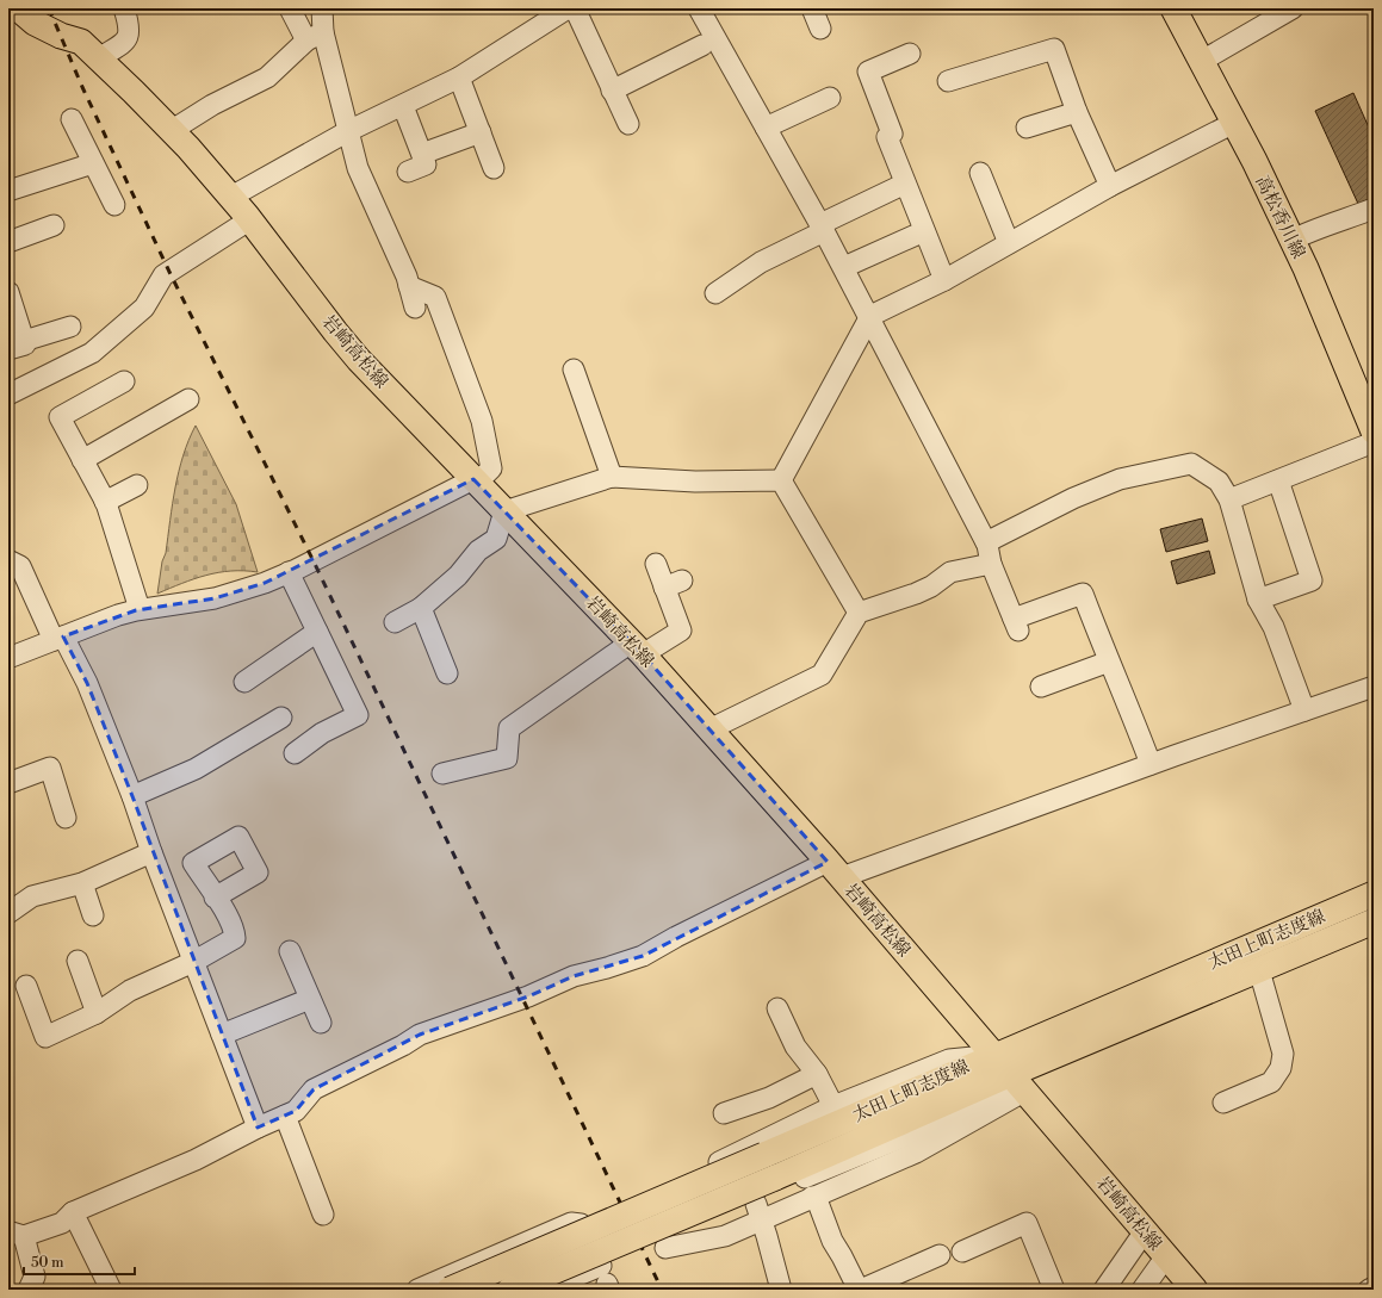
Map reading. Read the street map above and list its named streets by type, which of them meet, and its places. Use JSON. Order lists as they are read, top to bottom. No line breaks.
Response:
{"streets":{"main road":["高松香川線","岩崎高松線","太田上町志度線"]},"crossings":[["岩崎高松線","太田上町志度線"]],"scale_bar":"50 m"}
